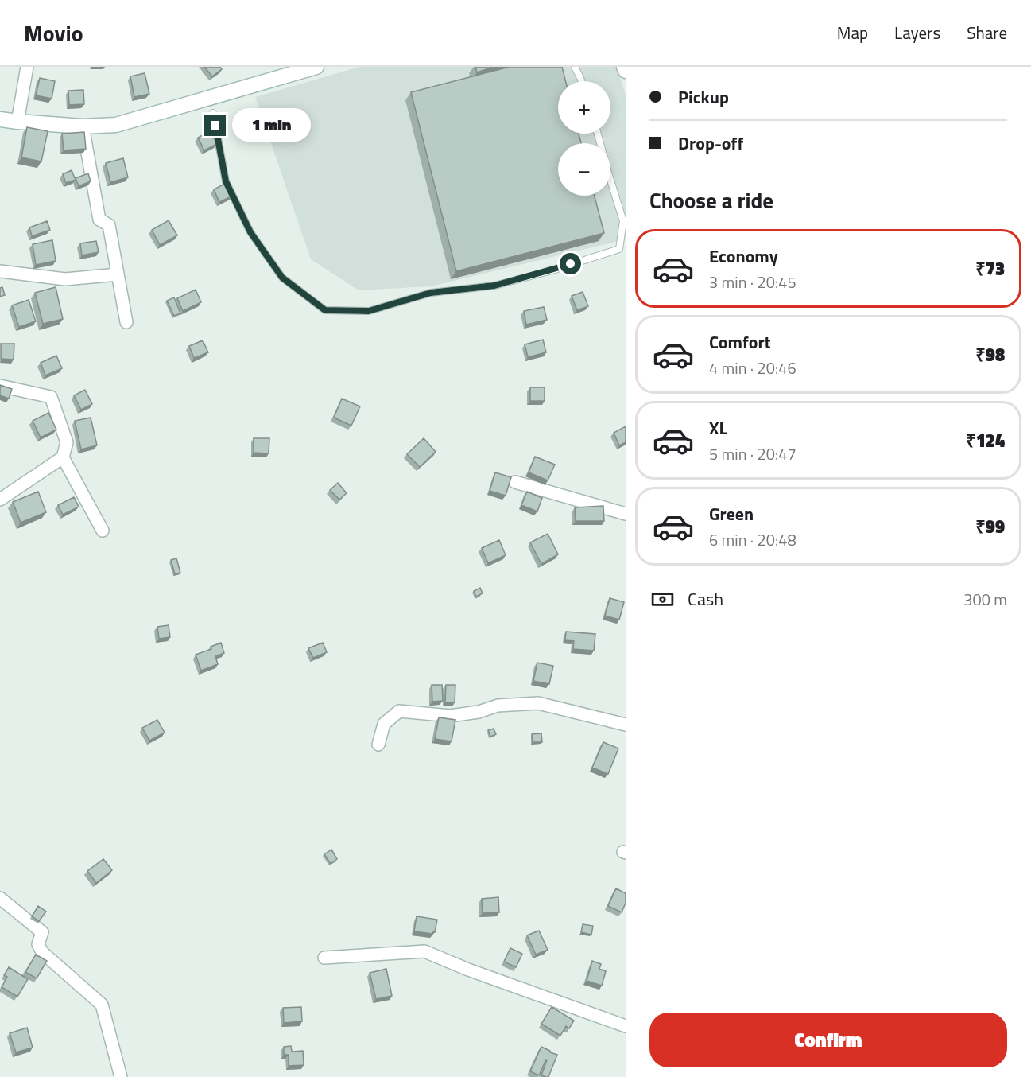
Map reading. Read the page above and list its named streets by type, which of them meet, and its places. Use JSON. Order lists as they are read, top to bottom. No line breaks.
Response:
{"page":{"header":"Movio","nav":["Map","Layers","Share"],"banner":["Pickup","Drop-off"],"map_buttons":["+","−"],"bubble":"1 min","heading":"Choose a ride","list":[{"name":"Economy","note":"3 min · 20:45","value":"₹73"},{"name":"Comfort","note":"4 min · 20:46","value":"₹98"},{"name":"XL","note":"5 min · 20:47","value":"₹124"},{"name":"Green","note":"6 min · 20:48","value":"₹99"}],"pay":["Cash","300 m"],"buttons":"Confirm"}}
